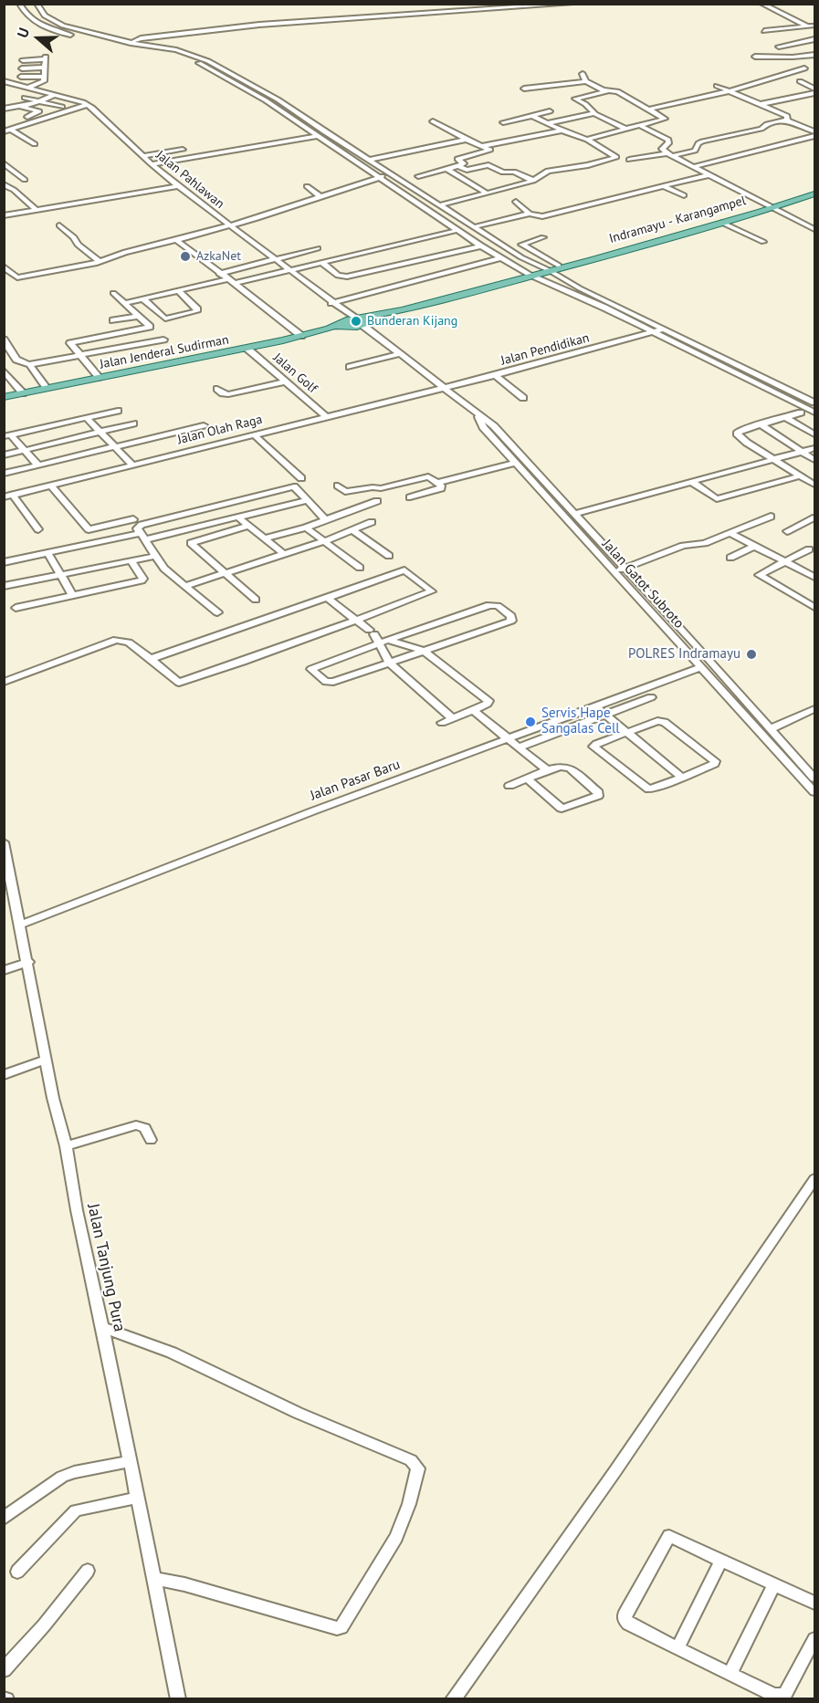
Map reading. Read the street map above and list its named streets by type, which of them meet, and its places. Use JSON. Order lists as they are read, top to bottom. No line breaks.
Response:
{"streets":{"main road":["Indramayu - Karangampel","Jalan Jenderal Sudirman"],"street":["Jalan Pahlawan","Jalan Pendidikan","Jalan Golf","Jalan Olah Raga","Jalan Gatot Subroto","Jalan Pasar Baru","Jalan Tanjung Pura"]},"crossings":[["Jalan Pahlawan","Indramayu - Karangampel"],["Jalan Pahlawan","Jalan Jenderal Sudirman"],["Jalan Pahlawan","Jalan Gatot Subroto"],["Indramayu - Karangampel","Jalan Jenderal Sudirman"],["Indramayu - Karangampel","Jalan Gatot Subroto"],["Jalan Pendidikan","Jalan Olah Raga"],["Jalan Pendidikan","Jalan Gatot Subroto"],["Jalan Jenderal Sudirman","Jalan Golf"],["Jalan Jenderal Sudirman","Jalan Gatot Subroto"],["Jalan Golf","Jalan Olah Raga"],["Jalan Olah Raga","Jalan Gatot Subroto"],["Jalan Gatot Subroto","Jalan Pasar Baru"],["Jalan Pasar Baru","Jalan Tanjung Pura"]],"places":["AzkaNet","Bunderan Kijang","POLRES Indramayu","Servis Hape Sangalas Cell"],"north":"left"}
